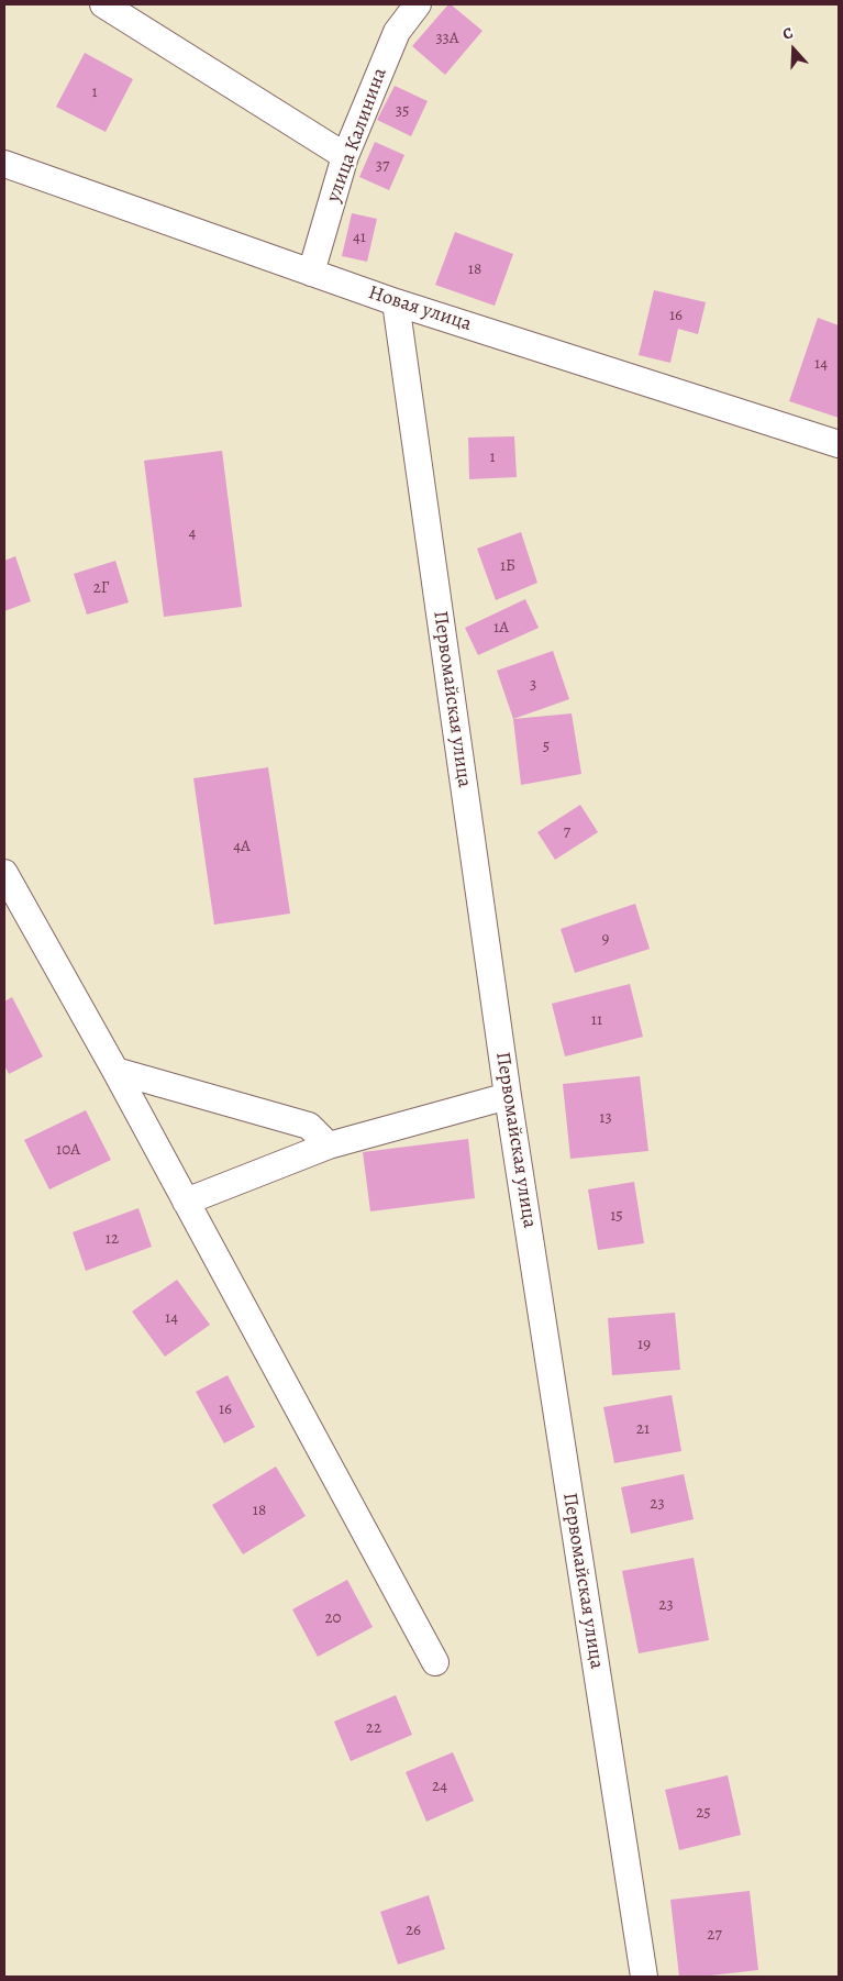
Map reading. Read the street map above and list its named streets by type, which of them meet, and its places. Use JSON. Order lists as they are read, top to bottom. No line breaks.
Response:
{"streets":{"street":["улица Калинина","Новая улица","Первомайская улица"]},"crossings":[["улица Калинина","Новая улица"],["Новая улица","Первомайская улица"]],"house_numbers":["33А","1","35","37","41","18","16","14","1","4","1Б","2Г","1А","3","5","7","4А","9","11","13","10А","15","12","14","19","16","21","23","18","23","20","22","24","25","26","27"],"north":"top"}
